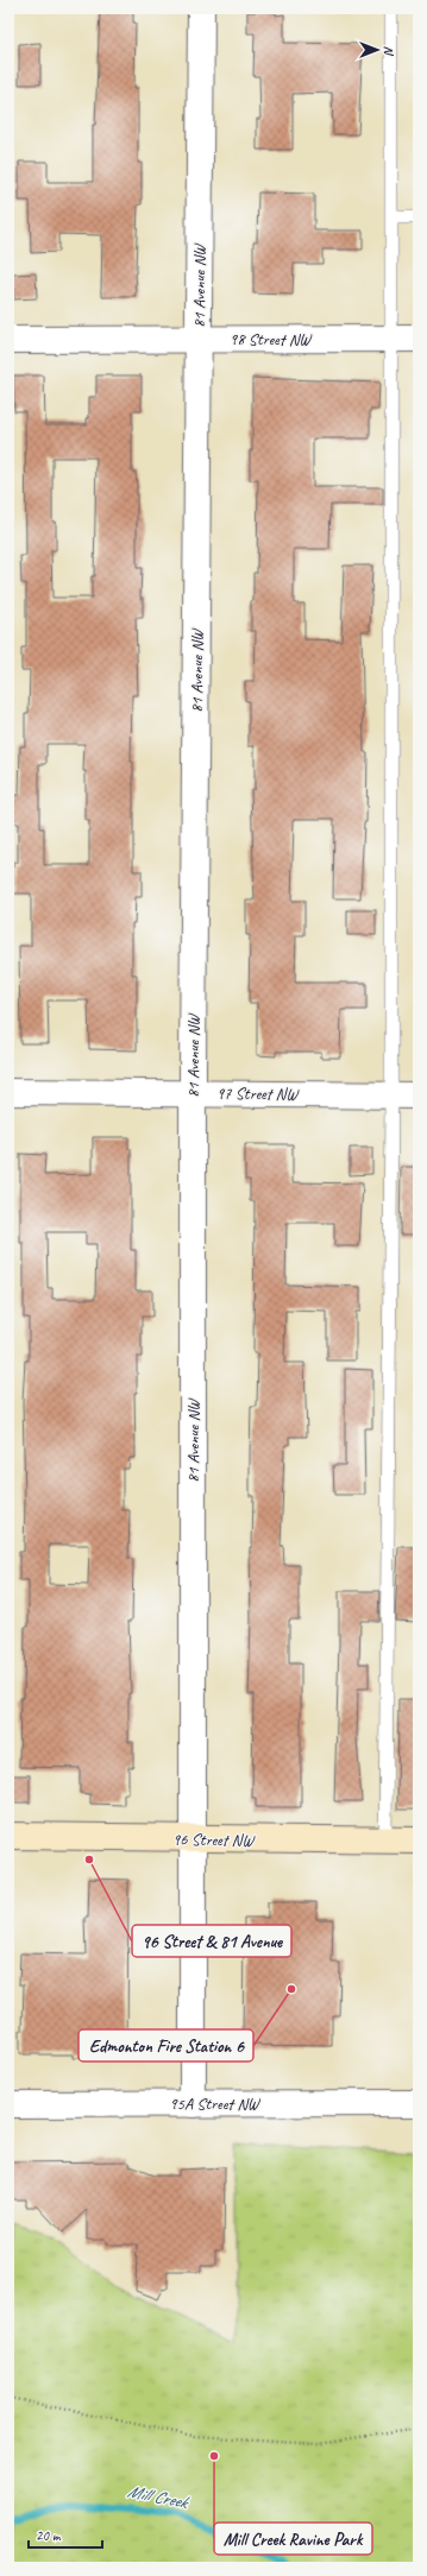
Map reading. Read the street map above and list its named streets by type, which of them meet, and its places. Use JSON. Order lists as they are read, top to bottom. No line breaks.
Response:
{"streets":{"street":["81 Avenue NW","98 Street NW","97 Street NW","96 Street NW","95A Street NW"]},"crossings":[["81 Avenue NW","98 Street NW"],["81 Avenue NW","97 Street NW"],["81 Avenue NW","96 Street NW"],["81 Avenue NW","95A Street NW"]],"water":["Mill Creek"],"places":["96 Street & 81 Avenue","Edmonton Fire Station 6","Mill Creek Ravine Park"],"scale_bar":"20 m","north":"right"}
